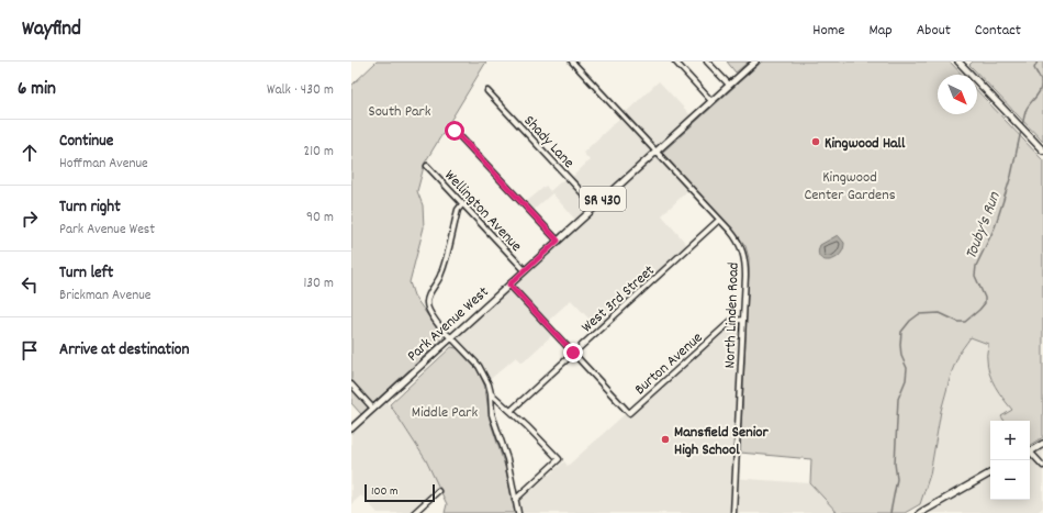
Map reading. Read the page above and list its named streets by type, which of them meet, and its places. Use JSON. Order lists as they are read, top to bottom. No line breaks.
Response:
{"streets":{"main road":["SR 430","Park Avenue West"],"street":["Shady Lane","Wellington Avenue","West 3rd Street","North Linden Road","Burton Avenue"]},"crossings":[["Shady Lane","Park Avenue West"],["Wellington Avenue","Park Avenue West"],["West 3rd Street","North Linden Road"],["West 3rd Street","Burton Avenue"],["North Linden Road","Park Avenue West"],["North Linden Road","Burton Avenue"]],"water":["Touby's Run"],"parks":["South Park","Kingwood Center Gardens","Middle Park"],"places":["Kingwood Hall","Mansfield Senior High School"],"scale_bar":"100 m","north":"bottom right","page":{"header":"Wayfind","nav":["Home","Map","About","Contact"],"heading":["6 min","Walk · 430 m"],"list":[["Continue","Hoffman Avenue","210 m"],["Turn right","Park Avenue West","90 m"],["Turn left","Brickman Avenue","130 m"],"Arrive at destination"],"map_buttons":["+","−"],"scale":"100 m"}}
